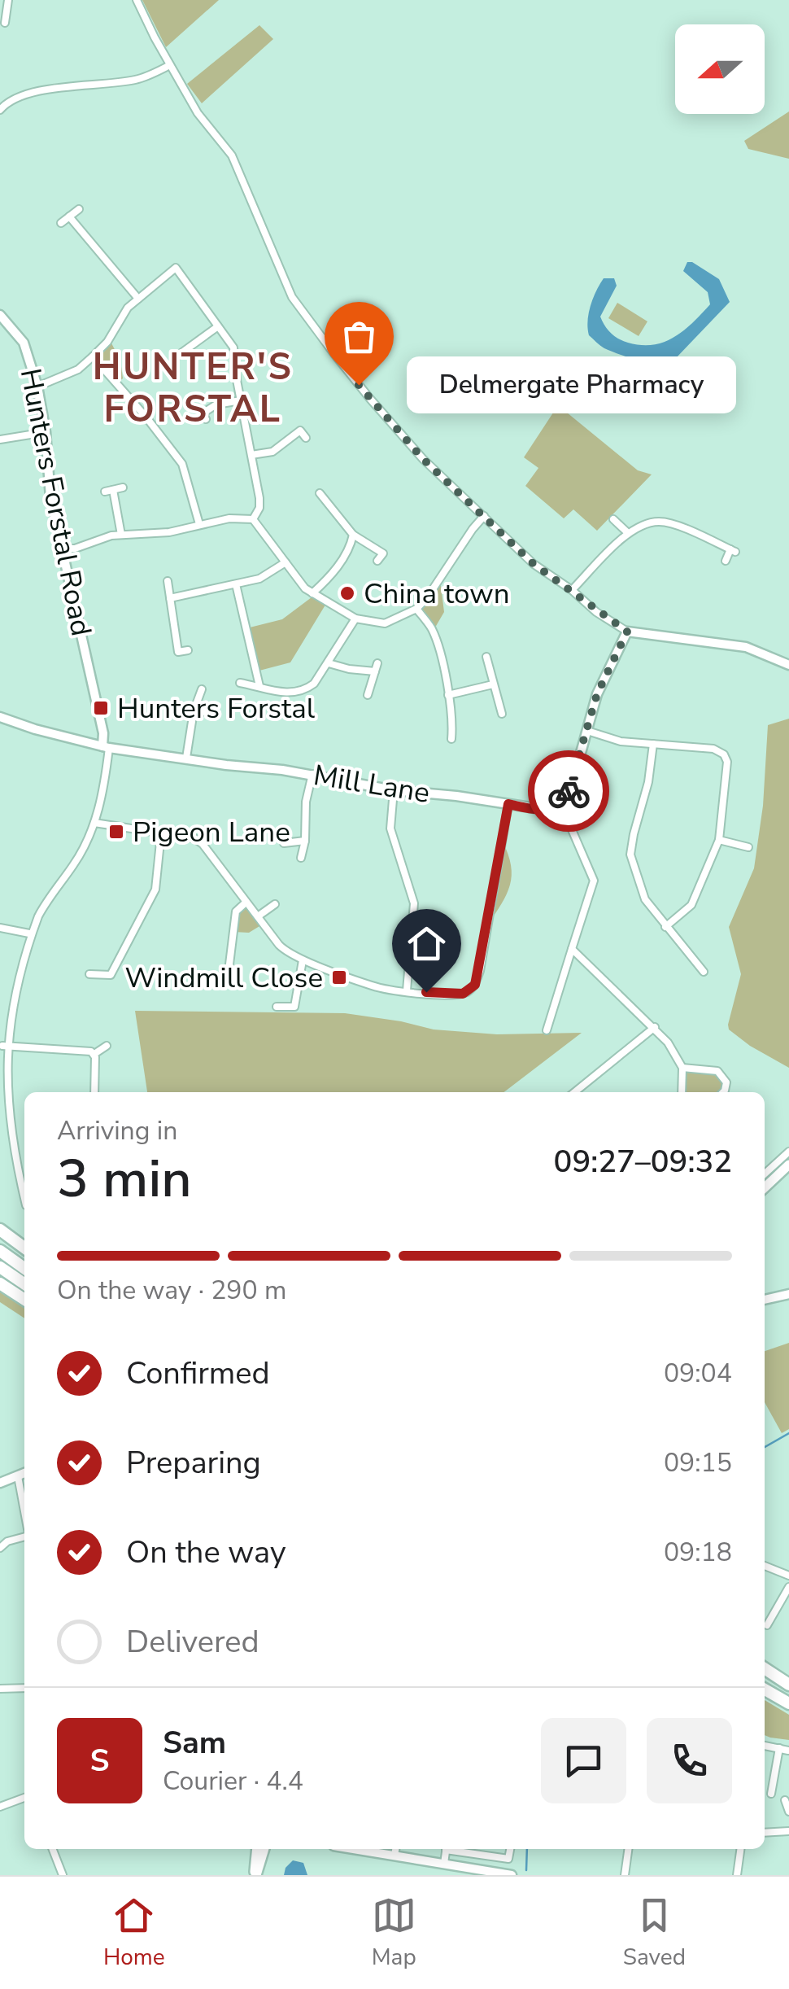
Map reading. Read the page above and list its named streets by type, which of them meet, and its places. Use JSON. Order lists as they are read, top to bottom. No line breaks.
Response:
{"streets":{"street":["Hunters Forstal Road","Mill Lane"]},"crossings":[["Hunters Forstal Road","Mill Lane"]],"districts":["HUNTER'S FORSTAL"],"places":{"other":["Delmergate Pharmacy","China town"],"transit":["Hunters Forstal","Pigeon Lane","Windmill Close"]},"north":"left","page":{"bubble":"Delmergate Pharmacy","heading":["3 min","Arriving in","09:27–09:32"],"panel":["Sam","Courier · 4.4"],"bar":"On the way · 290 m","list":[["Confirmed","09:04"],["Preparing","09:15"],["On the way","09:18"],"Delivered"],"round":"S","tabs":["Home","Map","Saved"]}}
